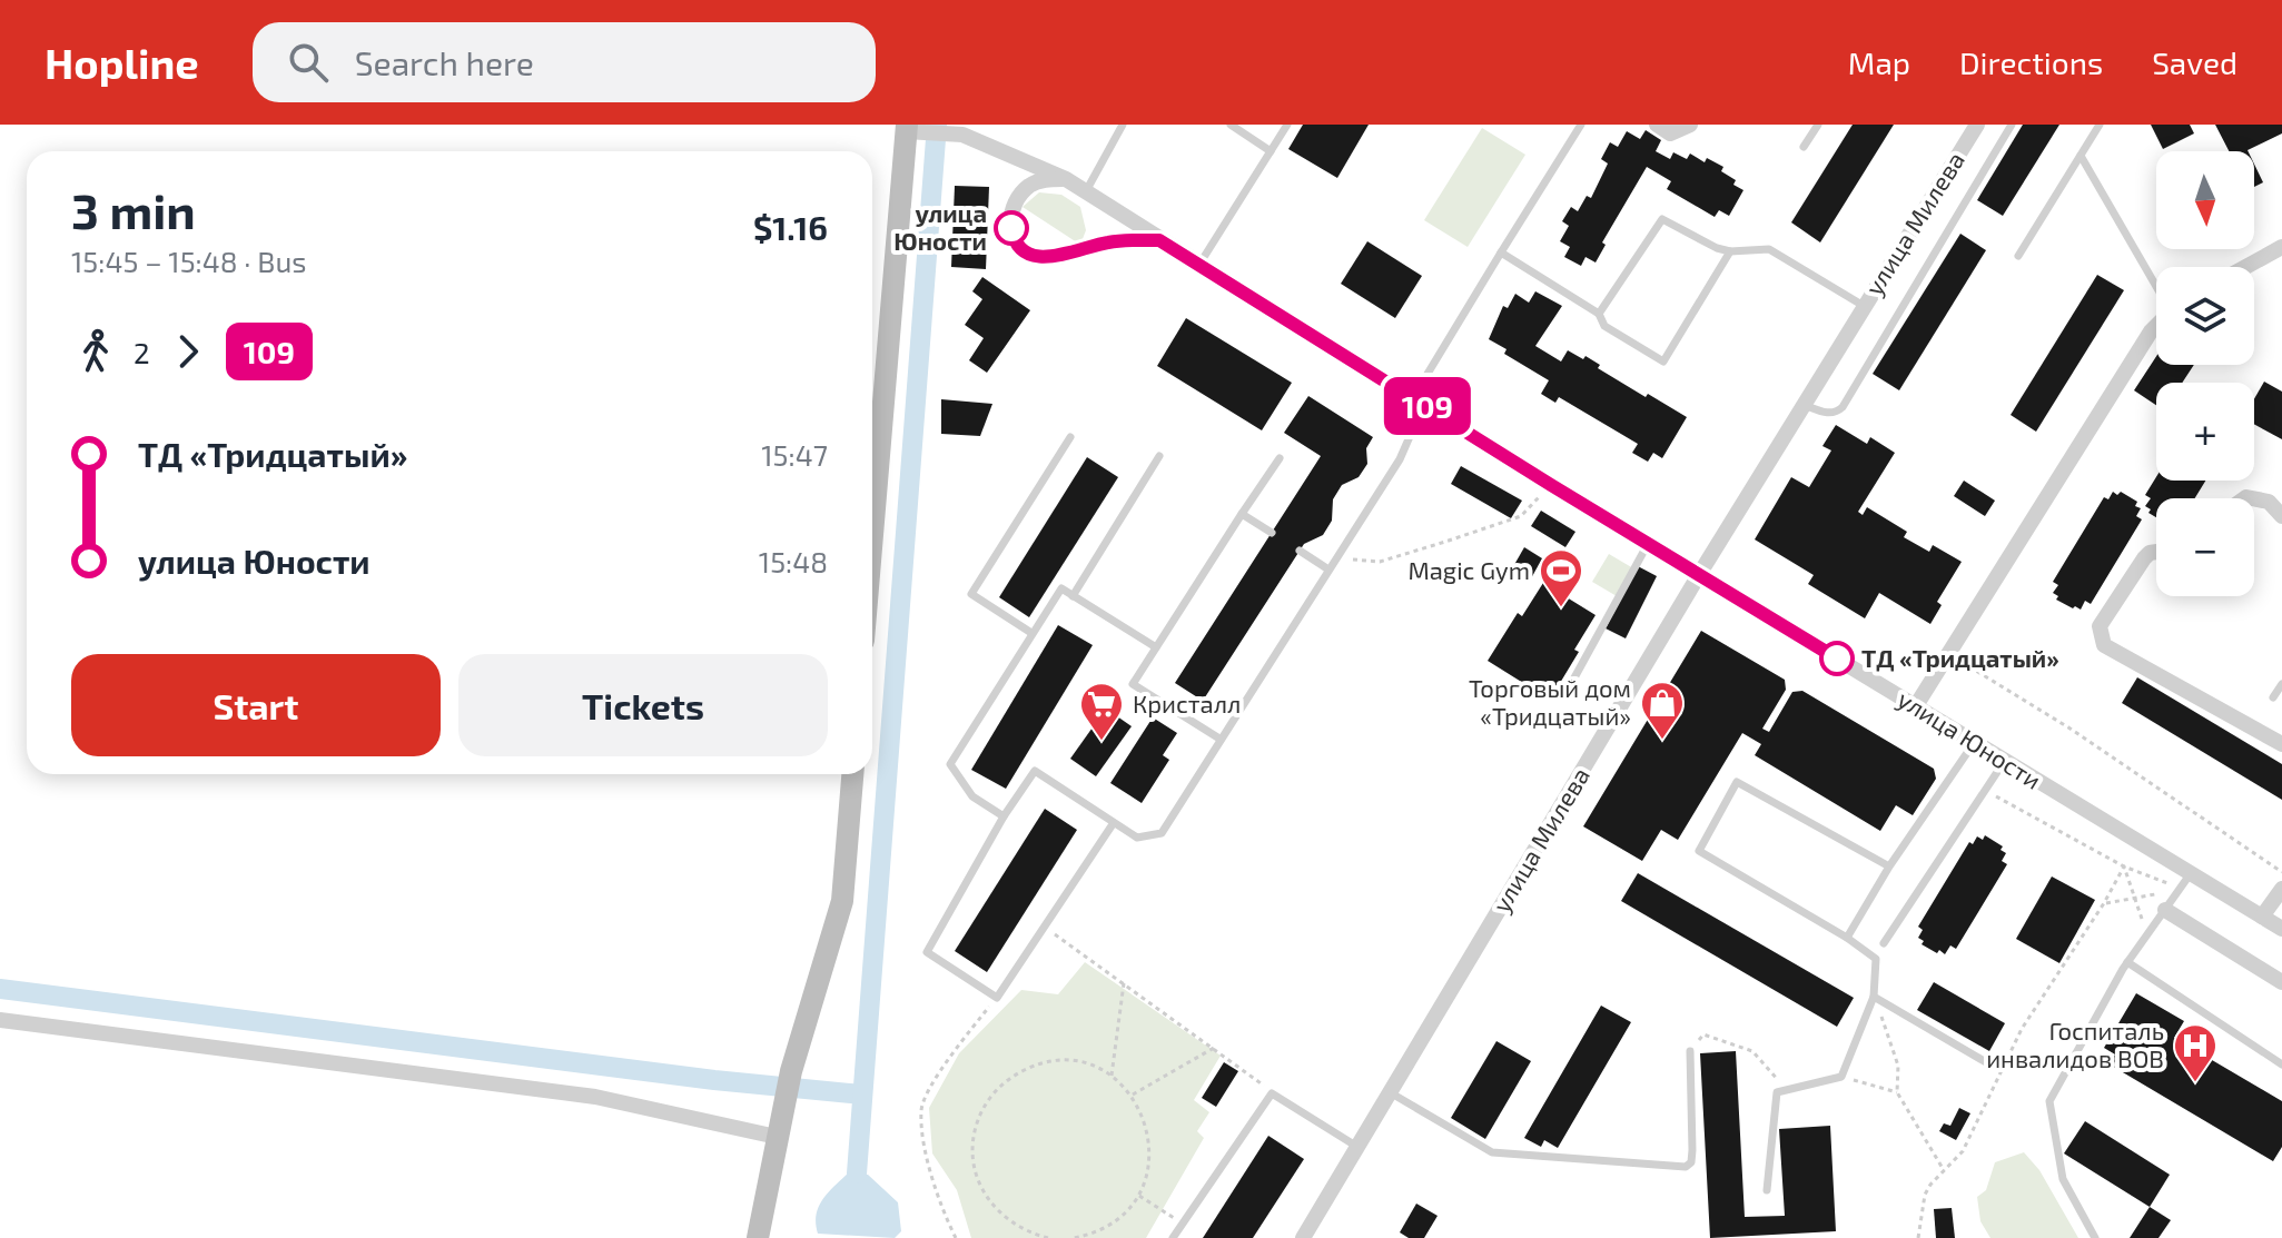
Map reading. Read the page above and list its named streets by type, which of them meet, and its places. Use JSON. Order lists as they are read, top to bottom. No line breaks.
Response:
{"streets":{"street":["улица Милева","улица Юности"]},"crossings":[["улица Милева","улица Юности"]],"places":{"other":["улица Юности","ТД «Тридцатый»"],"sports":["Magic Gym"],"shop":["Торговый дом «Тридцатый»"],"supermarket":["Кристалл"],"hospital":["Госпиталь инвалидов ВОВ"]},"lines":["bus line 109"],"north":"bottom","page":{"header":"Hopline","search":"Search here","nav":["Map","Directions","Saved"],"on_map":"109","map_buttons":["+","−"],"heading":["3 min","15:45 – 15:48 · Bus","$1.16"],"legs":["2","109"],"list":[{"name":"ТД «Тридцатый»","value":"15:47"},{"name":"улица Юности","value":"15:48"}],"buttons":["Start","Tickets"]}}
